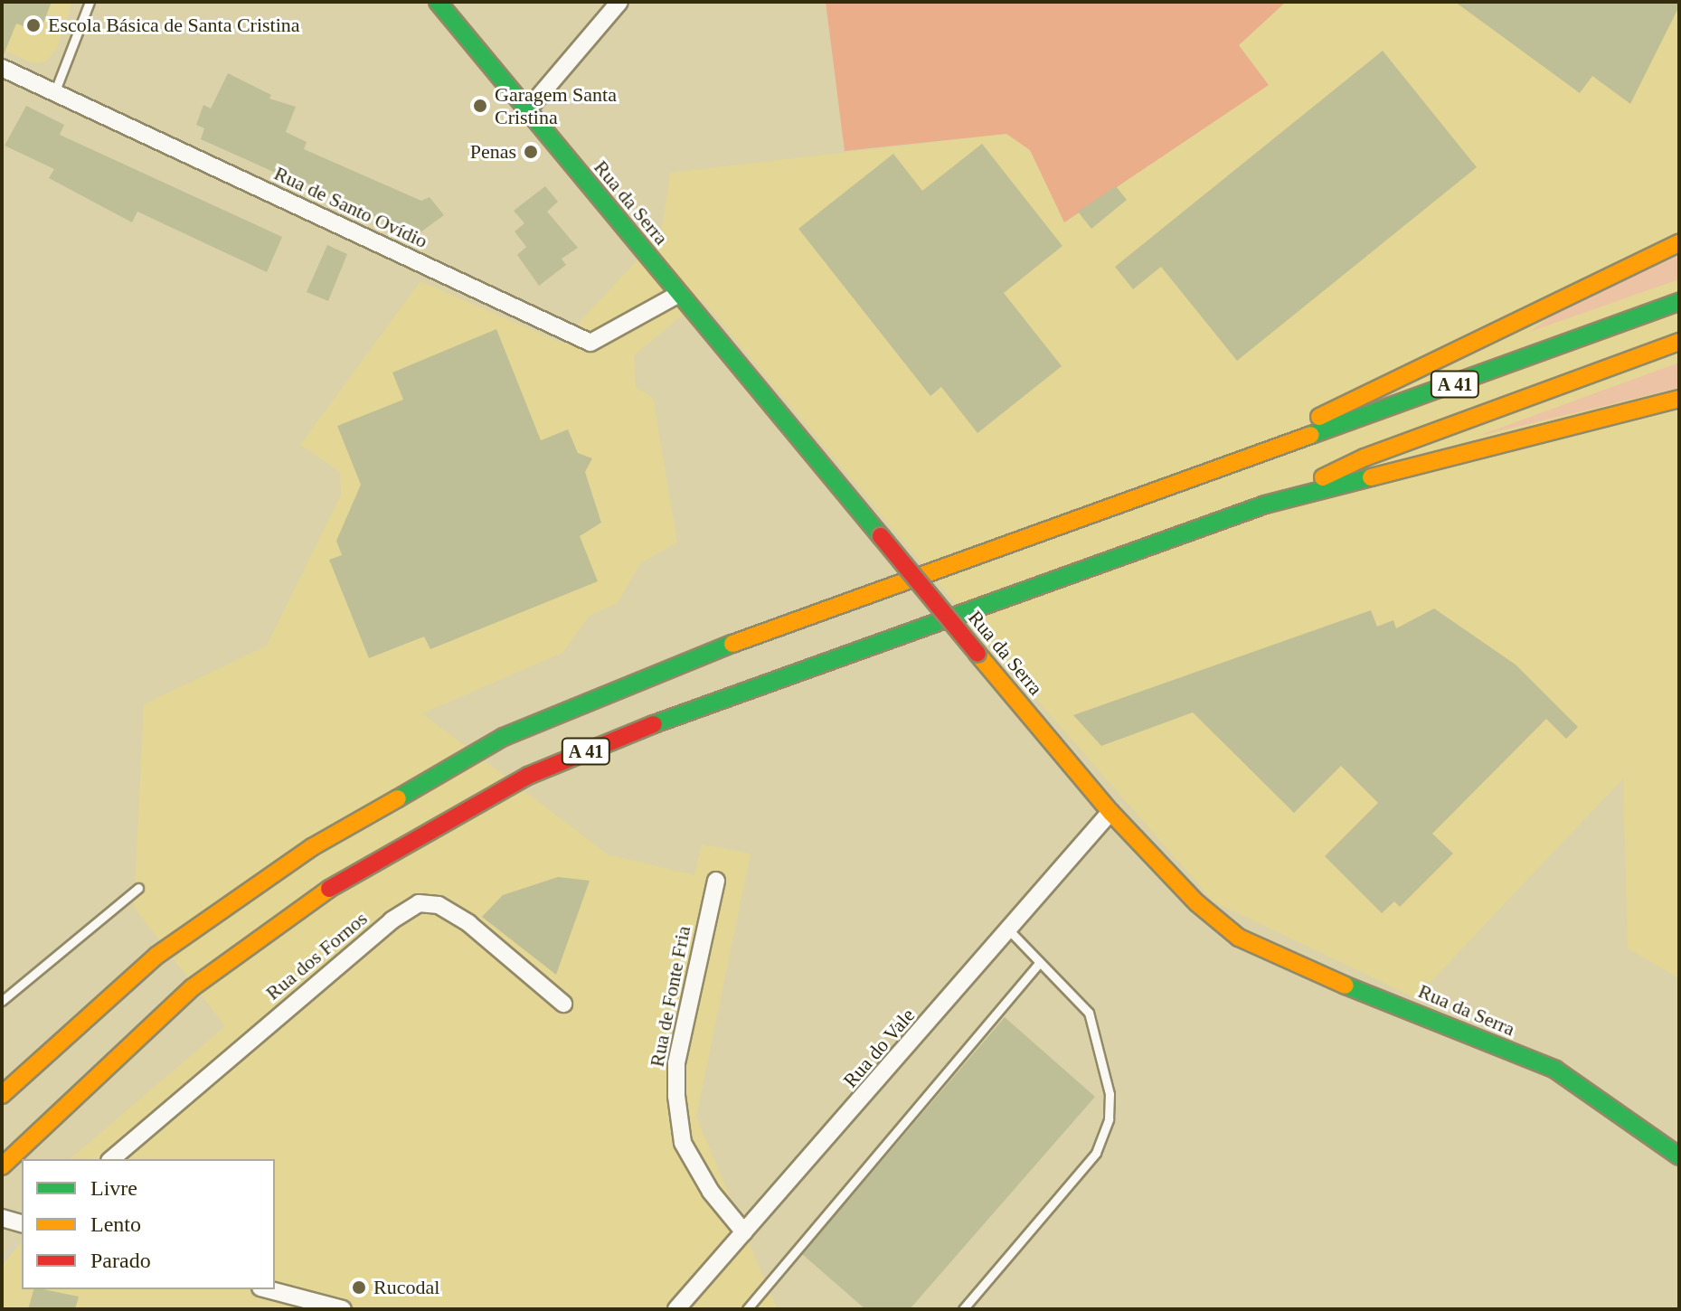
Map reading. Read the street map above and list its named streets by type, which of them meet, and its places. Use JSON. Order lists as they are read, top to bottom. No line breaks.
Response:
{"streets":{"main road":["Rua da Serra","A 41"],"street":["Rua de Santo Ovídio","Rua dos Fornos","Rua de Fonte Fria","Rua do Vale"]},"crossings":[["Rua da Serra","Rua de Santo Ovídio"],["Rua da Serra","Rua do Vale"],["Rua de Fonte Fria","Rua do Vale"]],"places":["Escola Básica de Santa Cristina","Garagem Santa Cristina","Penas","Rucodal"],"legend":["Livre","Lento","Parado"]}
